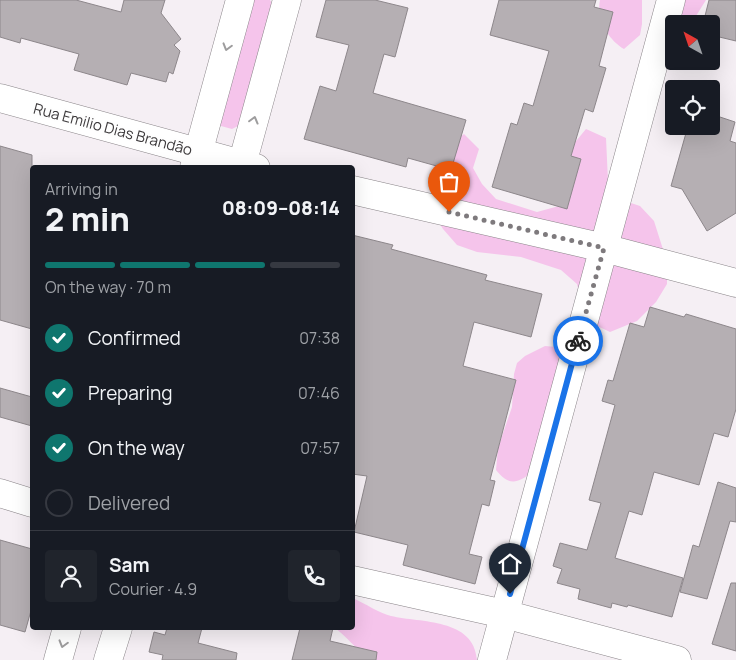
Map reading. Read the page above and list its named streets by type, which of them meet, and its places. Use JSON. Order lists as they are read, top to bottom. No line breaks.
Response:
{"streets":{"street":["Rua Emilio Dias Brandão"]},"north":"top left","page":{"heading":["2 min","Arriving in","08:09–08:14"],"panel":["Sam","Courier · 4.9"],"bar":"On the way · 70 m","list":[["Confirmed","07:38"],["Preparing","07:46"],["On the way","07:57"],"Delivered"]}}
